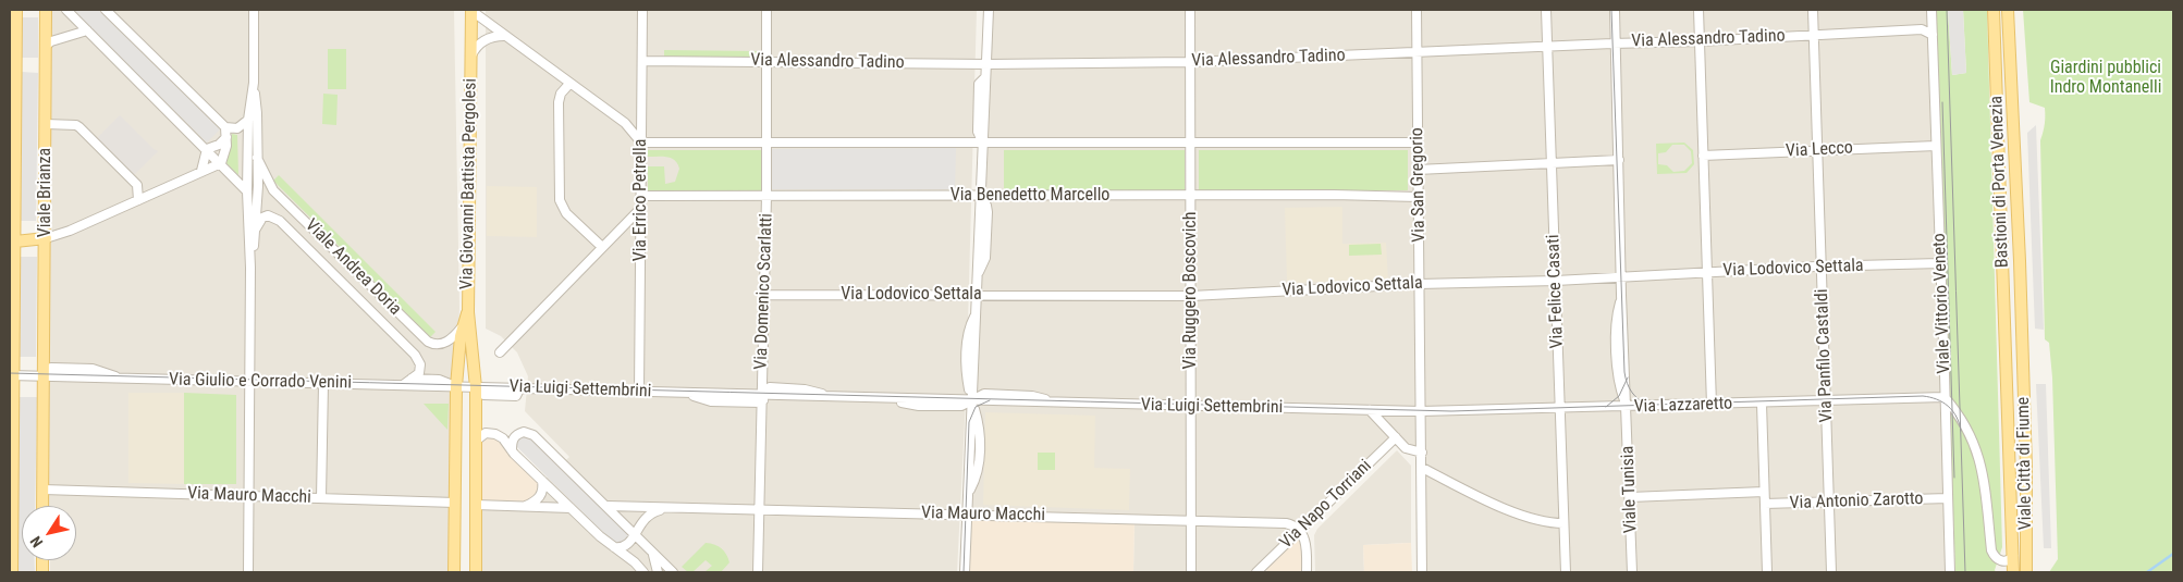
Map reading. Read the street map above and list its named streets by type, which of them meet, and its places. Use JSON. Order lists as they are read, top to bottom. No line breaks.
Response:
{"streets":{"main road":["Bastioni di Porta Venezia","Via Giovanni Battista Pergolesi","Viale Brianza","Viale Città di Fiume"],"street":["Via Alessandro Tadino","Via Lecco","Via San Gregorio","Via Benedetto Marcello","Via Errico Petrella","Viale Andrea Doria","Via Lodovico Settala","Via Ruggero Boscovich","Via Domenico Scarlatti","Via Felice Casati","Viale Vittorio Veneto","Via Panfilo Castaldi","Via Giulio e Corrado Venini","Via Luigi Settembrini","Via Lazzaretto","Viale Tunisia","Via Mauro Macchi","Via Antonio Zarotto","Via Napo Torriani"]},"crossings":[["Via Alessandro Tadino","Via San Gregorio"],["Via Alessandro Tadino","Via Errico Petrella"],["Via Alessandro Tadino","Via Ruggero Boscovich"],["Via Alessandro Tadino","Via Domenico Scarlatti"],["Via Alessandro Tadino","Via Felice Casati"],["Via Alessandro Tadino","Viale Vittorio Veneto"],["Via Alessandro Tadino","Via Panfilo Castaldi"],["Via Alessandro Tadino","Viale Tunisia"],["Via Lecco","Viale Vittorio Veneto"],["Via Lecco","Via Panfilo Castaldi"],["Bastioni di Porta Venezia","Viale Città di Fiume"],["Via Giovanni Battista Pergolesi","Viale Andrea Doria"],["Via San Gregorio","Via Benedetto Marcello"],["Via San Gregorio","Via Lodovico Settala"],["Via San Gregorio","Via Luigi Settembrini"],["Via San Gregorio","Via Lazzaretto"],["Viale Brianza","Via Giulio e Corrado Venini"],["Viale Brianza","Via Mauro Macchi"],["Via Benedetto Marcello","Via Errico Petrella"],["Via Benedetto Marcello","Via Ruggero Boscovich"],["Via Benedetto Marcello","Via Domenico Scarlatti"],["Via Errico Petrella","Via Luigi Settembrini"],["Via Lodovico Settala","Via Ruggero Boscovich"],["Via Lodovico Settala","Via Domenico Scarlatti"],["Via Lodovico Settala","Via Felice Casati"],["Via Lodovico Settala","Viale Vittorio Veneto"],["Via Lodovico Settala","Via Panfilo Castaldi"],["Via Lodovico Settala","Viale Tunisia"],["Via Ruggero Boscovich","Via Luigi Settembrini"],["Via Ruggero Boscovich","Via Mauro Macchi"],["Via Domenico Scarlatti","Via Luigi Settembrini"],["Via Domenico Scarlatti","Via Mauro Macchi"],["Via Felice Casati","Via Lazzaretto"],["Viale Vittorio Veneto","Via Lazzaretto"],["Viale Vittorio Veneto","Viale Città di Fiume"],["Viale Vittorio Veneto","Via Antonio Zarotto"],["Via Panfilo Castaldi","Via Lazzaretto"],["Via Panfilo Castaldi","Via Antonio Zarotto"],["Via Giulio e Corrado Venini","Via Luigi Settembrini"],["Via Luigi Settembrini","Via Lazzaretto"],["Via Lazzaretto","Viale Città di Fiume"],["Via Lazzaretto","Viale Tunisia"],["Viale Tunisia","Via Antonio Zarotto"],["Via Mauro Macchi","Via Napo Torriani"]],"parks":["Giardini pubblici Indro Montanelli"],"north":"bottom left"}
